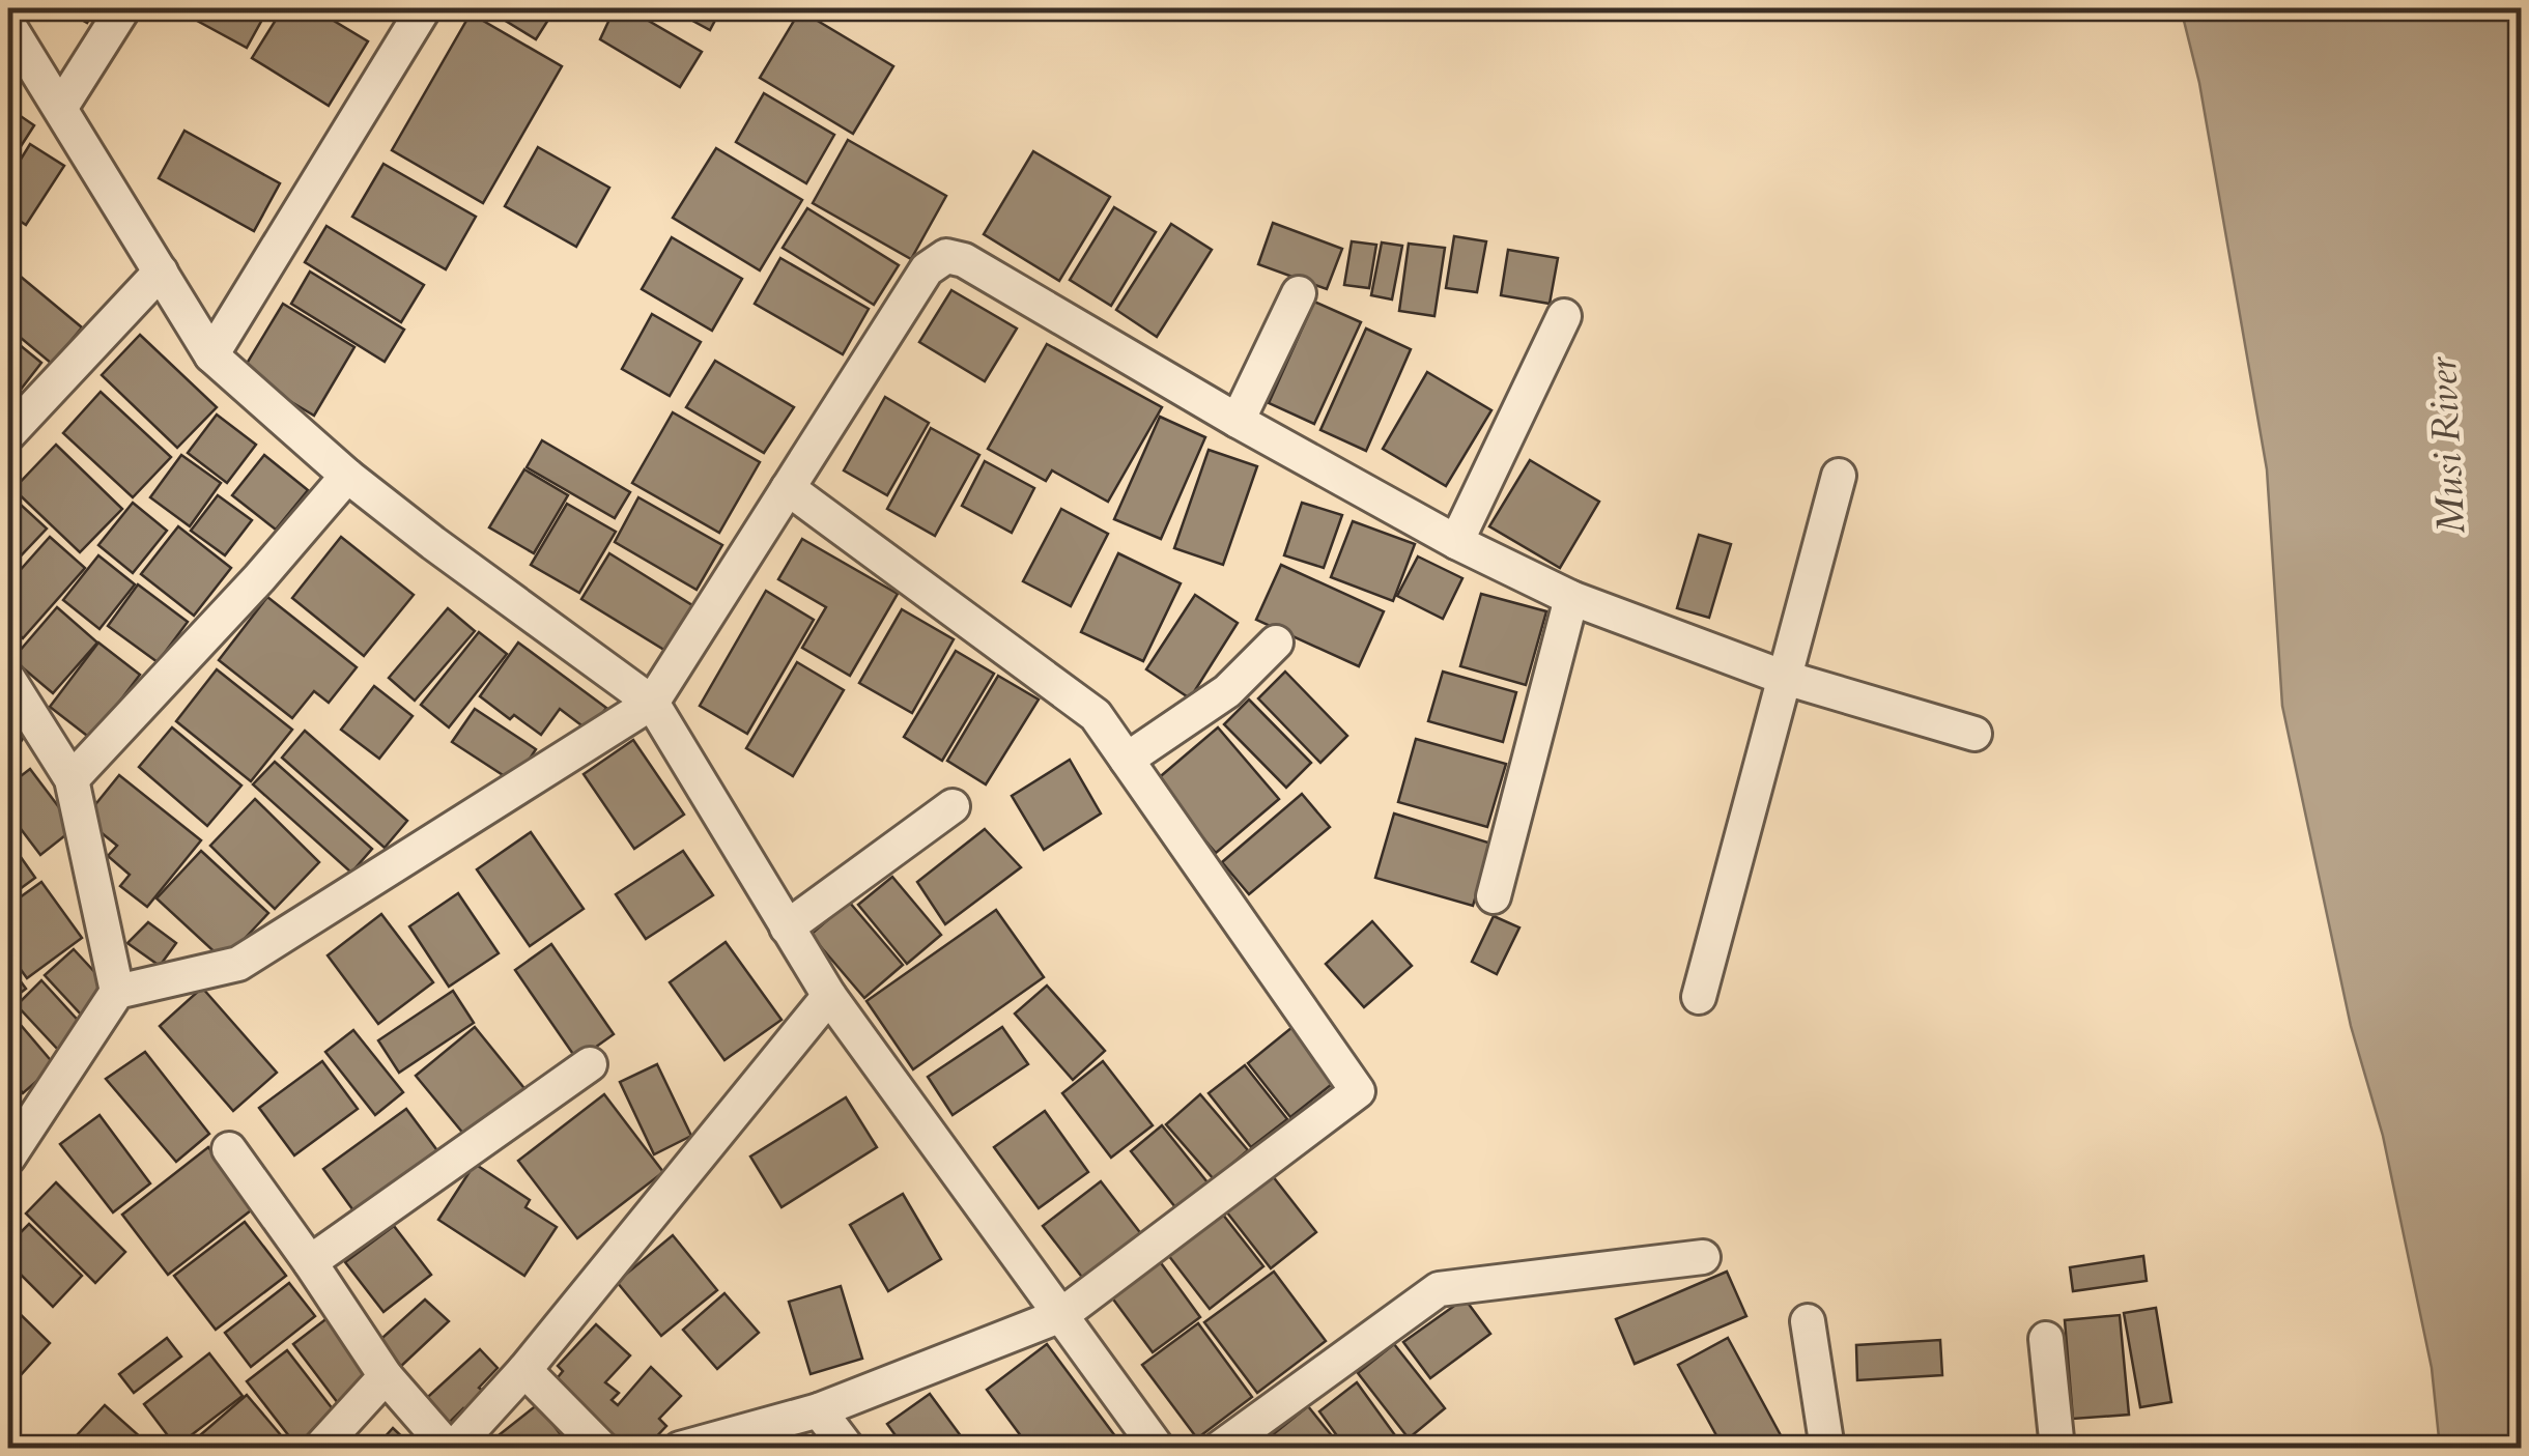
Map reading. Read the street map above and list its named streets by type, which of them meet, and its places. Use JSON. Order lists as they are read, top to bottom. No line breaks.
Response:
{"water":["Musi River"]}
